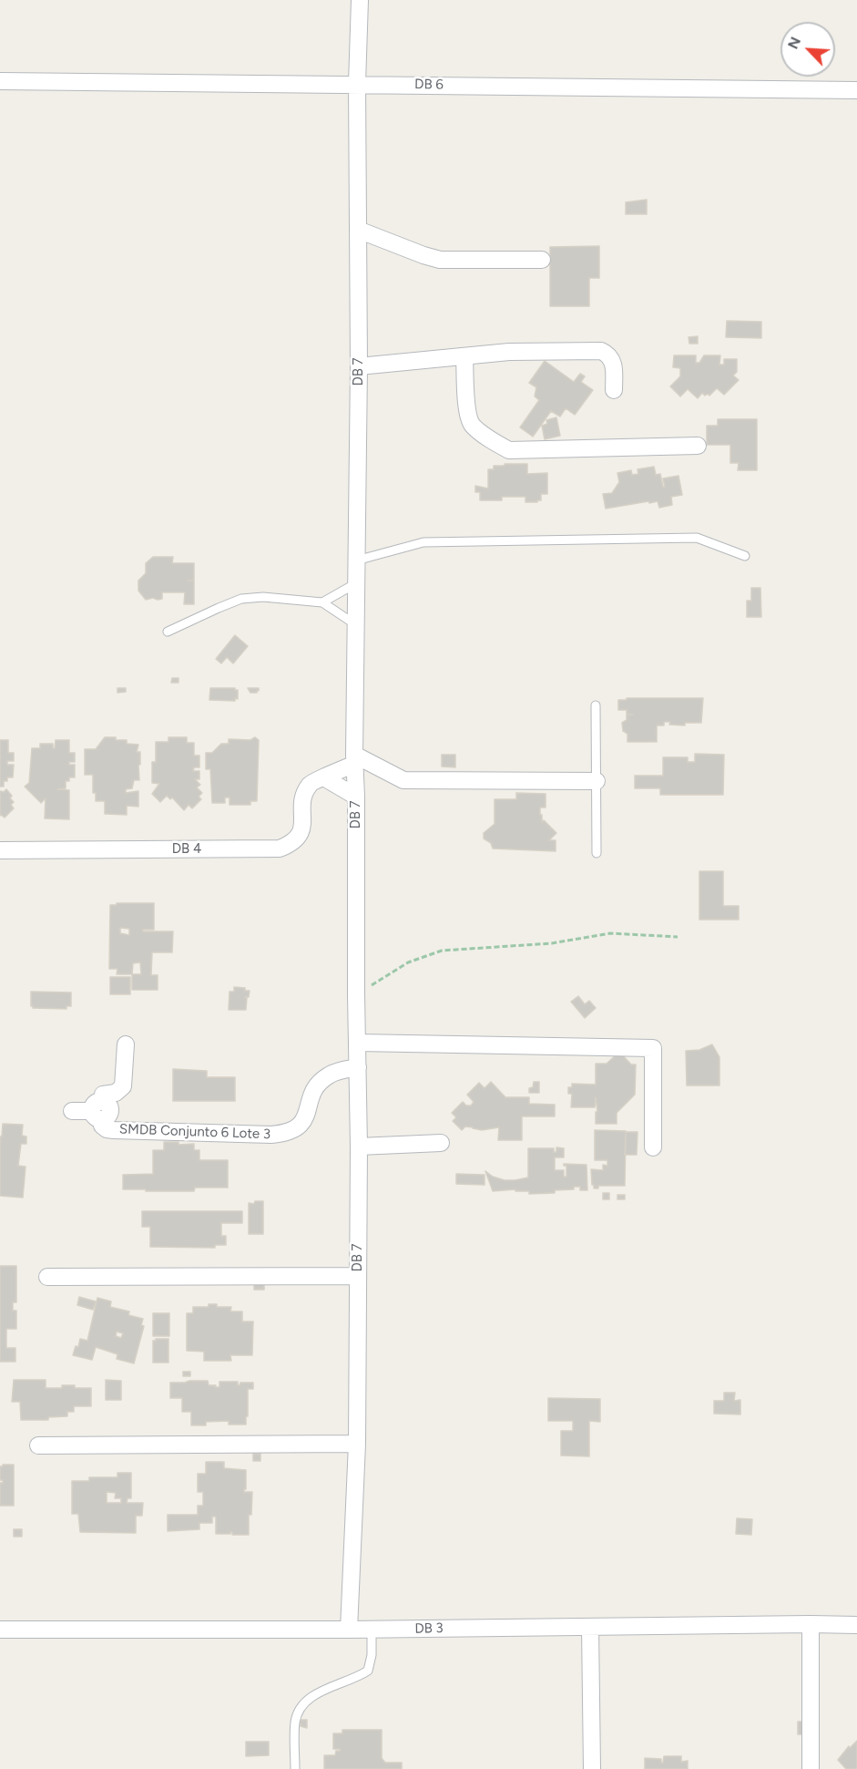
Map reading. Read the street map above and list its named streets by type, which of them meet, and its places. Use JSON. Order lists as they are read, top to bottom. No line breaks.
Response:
{"streets":{"street":["DB 6","DB 7","DB 4","SMDB Conjunto 6 Lote 3","DB 3"]},"crossings":[["DB 6","DB 7"],["DB 7","DB 4"],["DB 7","SMDB Conjunto 6 Lote 3"],["DB 7","DB 3"]],"north":"top left"}
